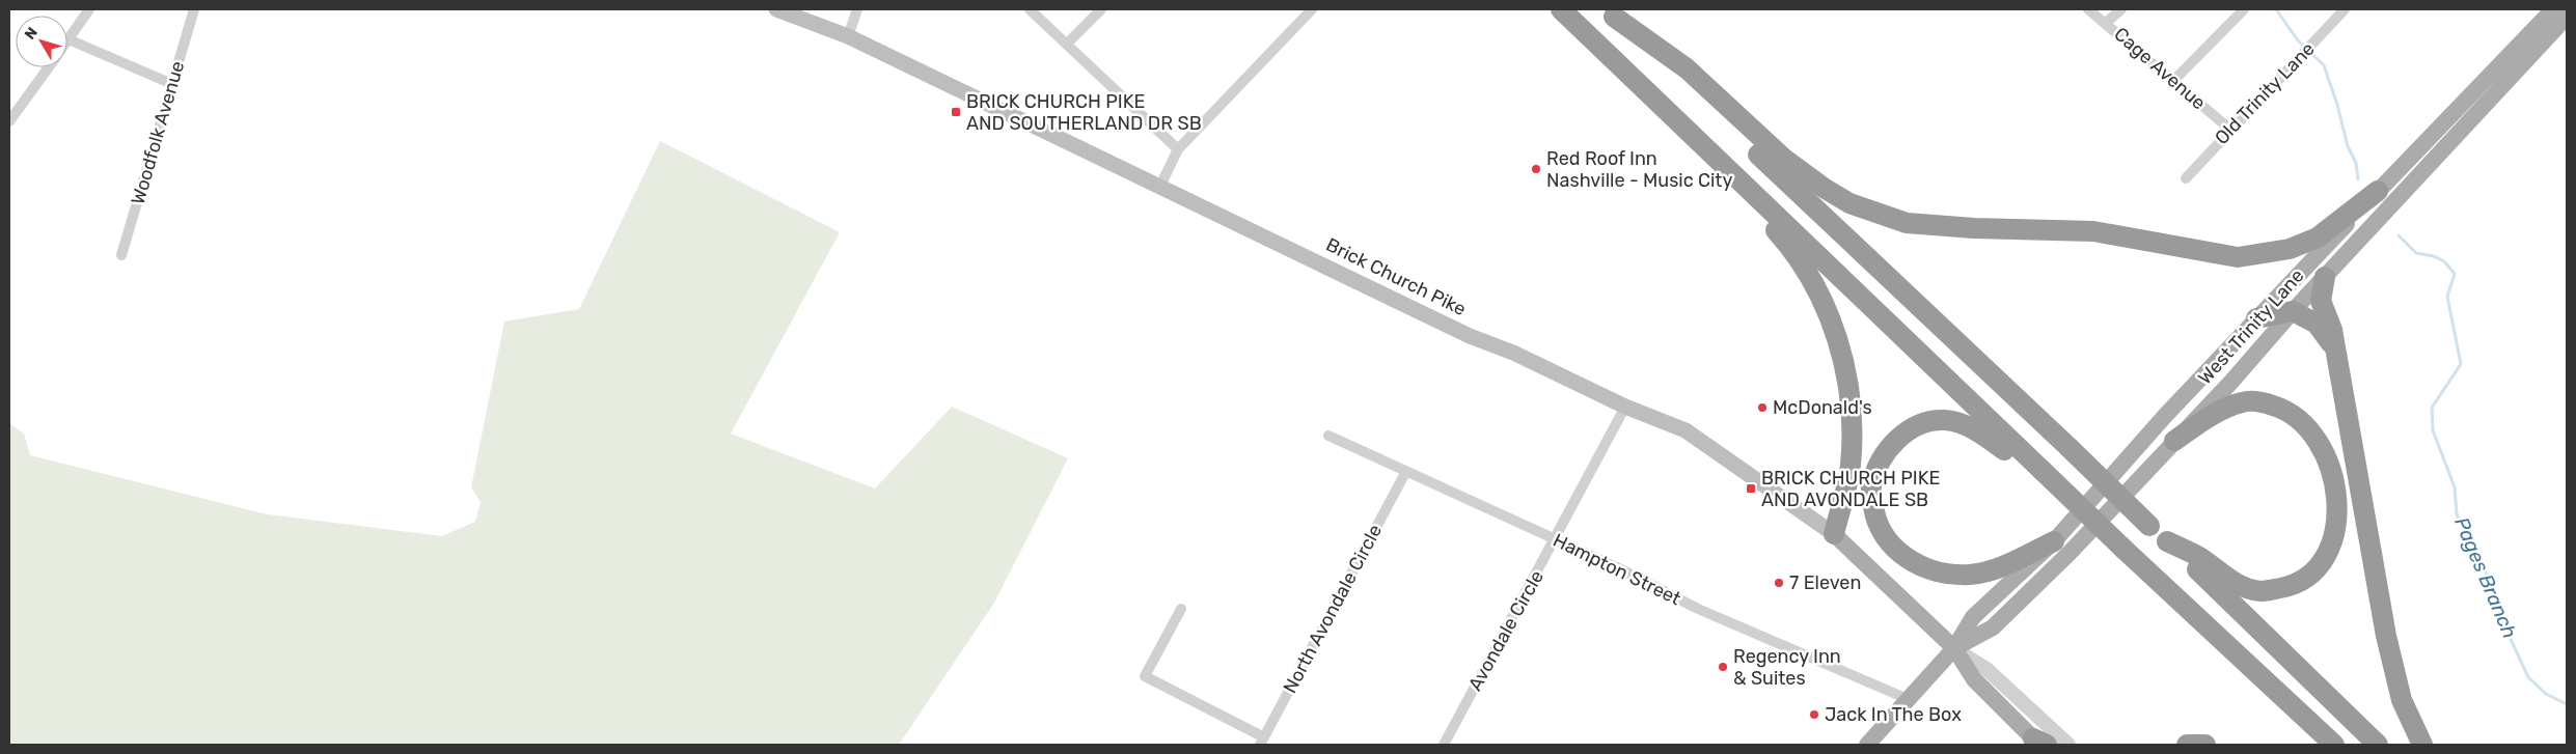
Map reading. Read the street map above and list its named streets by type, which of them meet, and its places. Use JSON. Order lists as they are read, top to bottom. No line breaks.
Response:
{"streets":{"main road":["Brick Church Pike","West Trinity Lane"],"street":["Cage Avenue","Old Trinity Lane","Woodfolk Avenue","Hampton Street","North Avondale Circle","Avondale Circle"]},"crossings":[["Cage Avenue","Old Trinity Lane"],["Brick Church Pike","West Trinity Lane"],["Brick Church Pike","Avondale Circle"],["West Trinity Lane","Hampton Street"],["Hampton Street","North Avondale Circle"],["Hampton Street","Avondale Circle"]],"water":["Pages Branch"],"places":{"transit":["BRICK CHURCH PIKE AND SOUTHERLAND DR SB","BRICK CHURCH PIKE AND AVONDALE SB"],"other":["Red Roof Inn Nashville - Music City","McDonald's","7 Eleven","Regency Inn & Suites","Jack In The Box"]},"north":"top left"}
